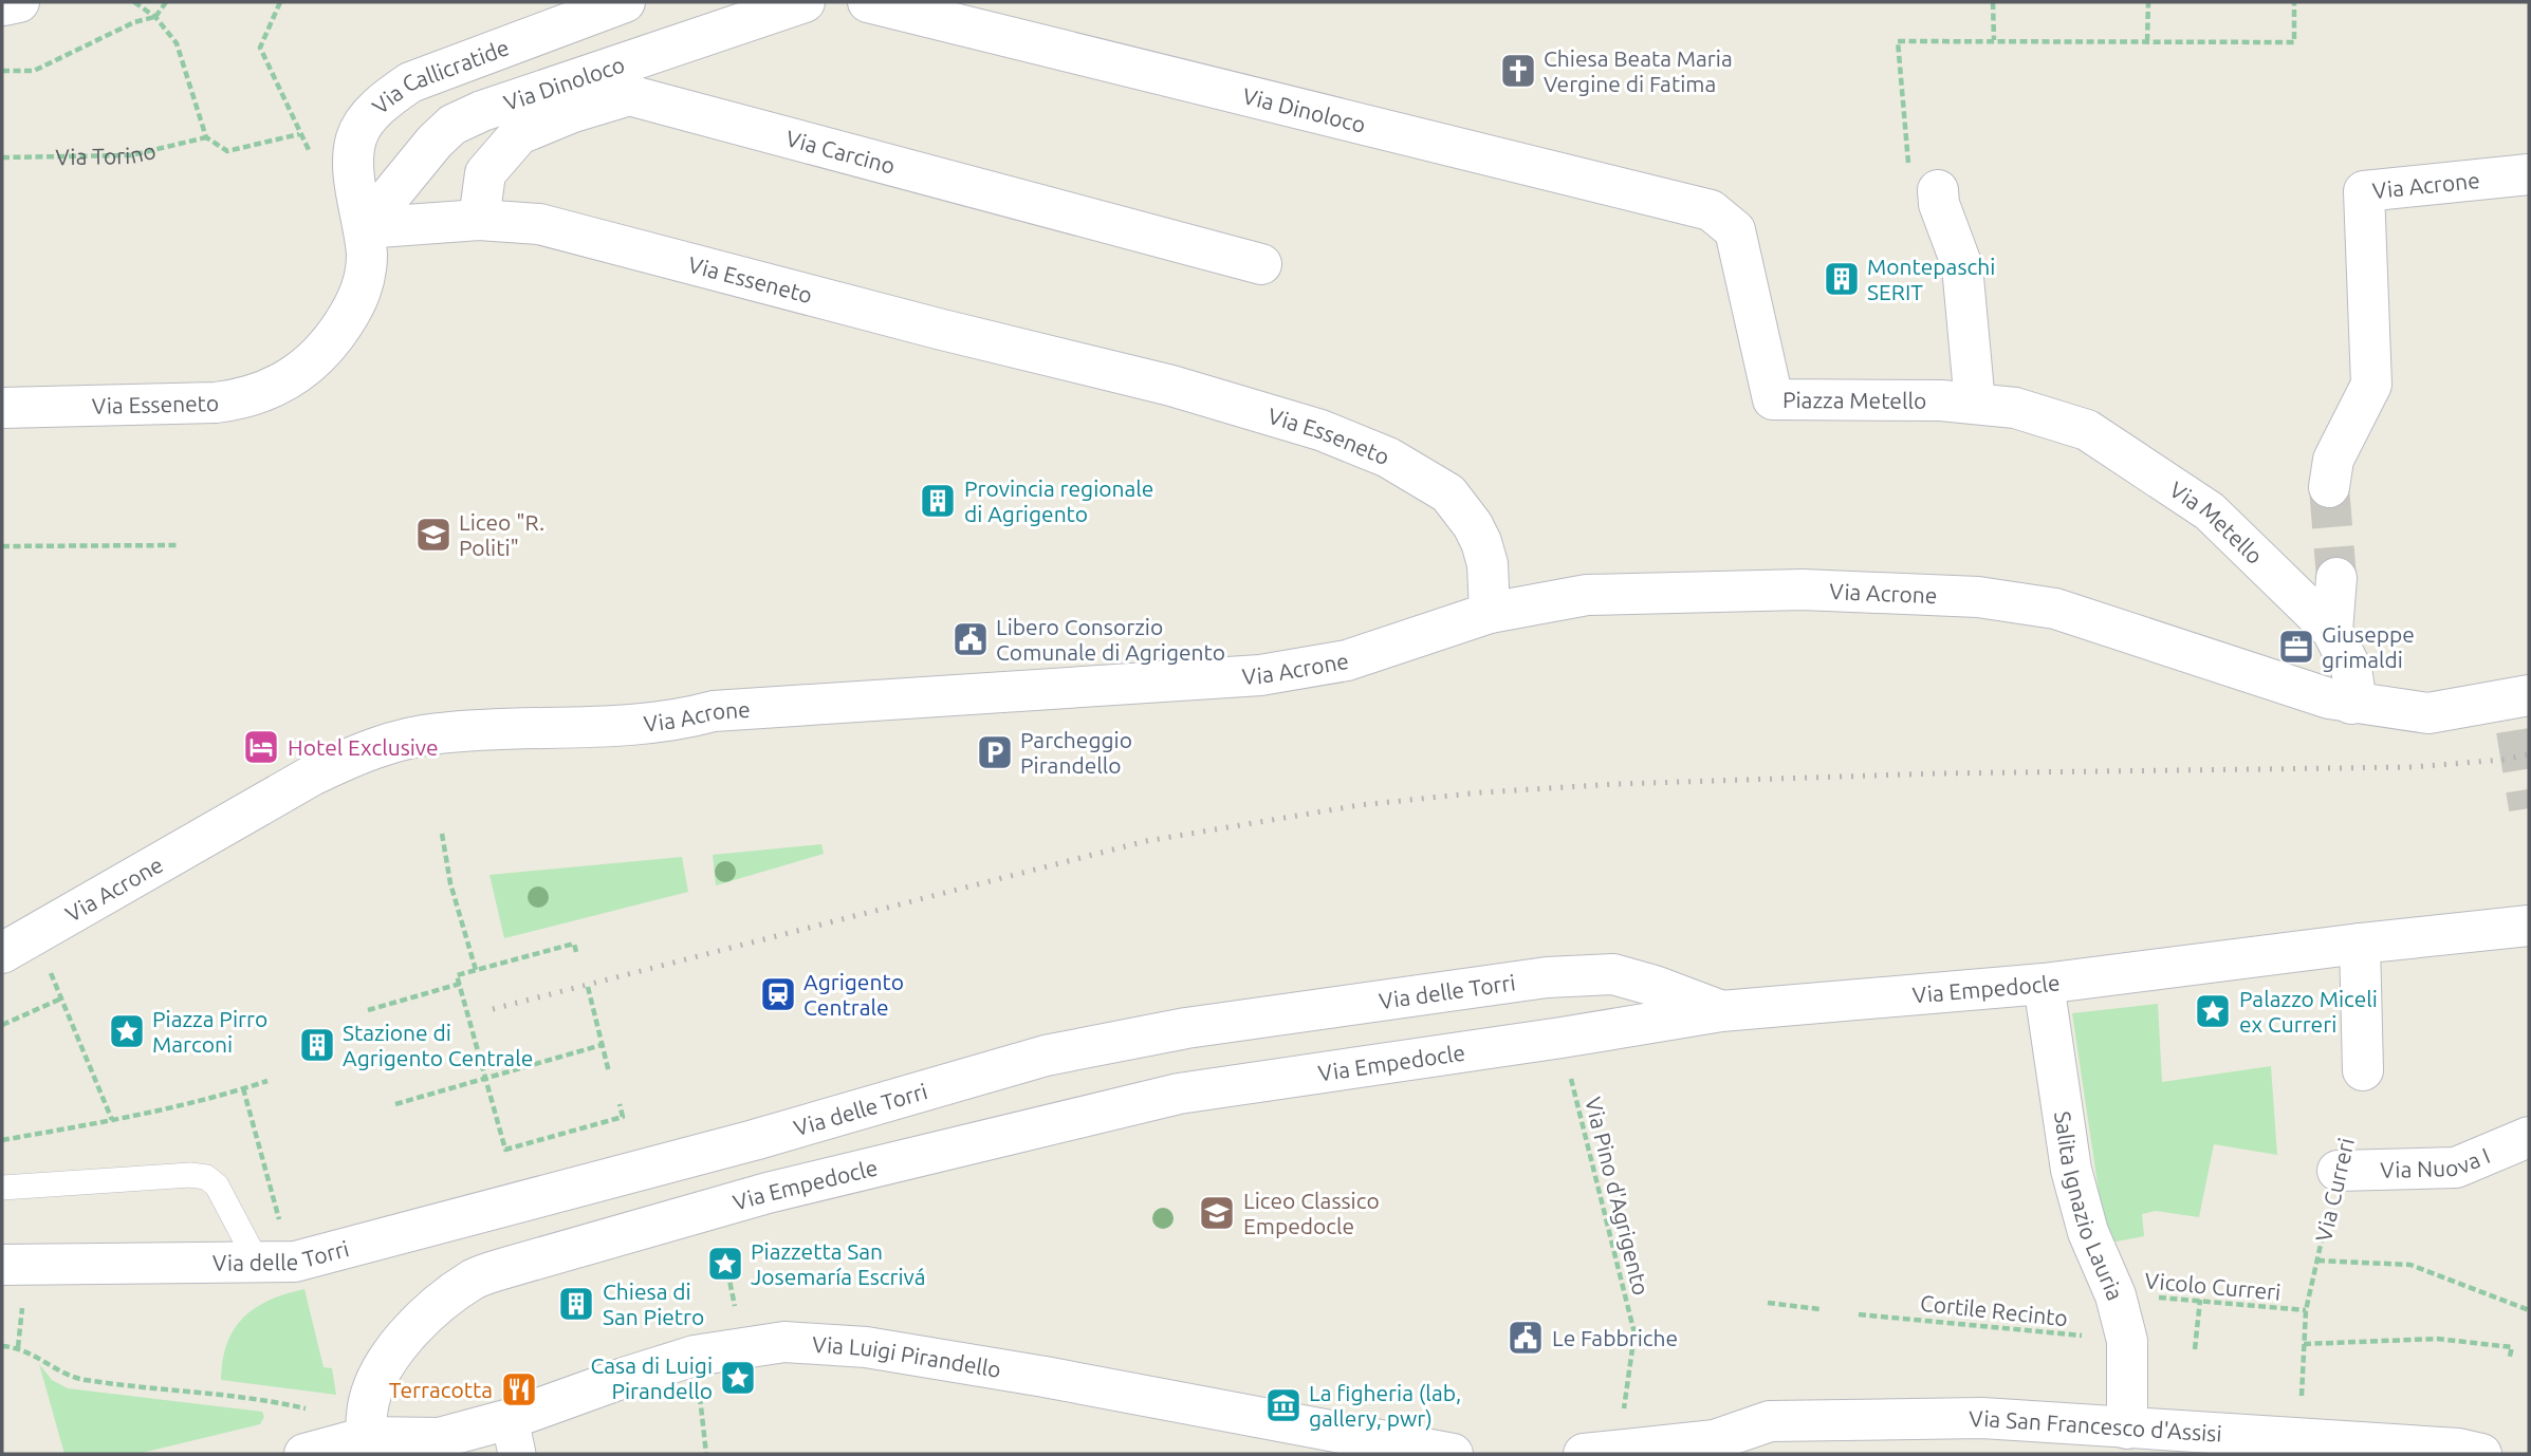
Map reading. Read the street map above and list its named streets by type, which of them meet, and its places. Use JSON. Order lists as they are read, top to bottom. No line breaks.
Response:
{"streets":{"street":["Via Callicratide","Via Dinoloco","Via Carcino","Via Acrone","Via Esseneto","Piazza Metello","Via Metello","Via Empedocle","Via delle Torri","Via Nuova I","Salita Ignazio Lauria","Via Luigi Pirandello","Via San Francesco d'Assisi"],"path":["Via Torino","Via Curreri","Via Pino d'Agrigento","Vicolo Curreri","Cortile Recinto"]},"crossings":[["Via Callicratide","Via Dinoloco"],["Via Callicratide","Via Esseneto"],["Via Dinoloco","Via Esseneto"],["Via Dinoloco","Piazza Metello"],["Via Carcino","Via Esseneto"],["Via Acrone","Via Esseneto"],["Via Acrone","Via Metello"],["Piazza Metello","Via Metello"],["Via Empedocle","Via delle Torri"],["Via Empedocle","Via Pino d'Agrigento"],["Via Empedocle","Salita Ignazio Lauria"],["Via Empedocle","Via Luigi Pirandello"],["Via Nuova I","Via Curreri"],["Via Curreri","Vicolo Curreri"],["Via Curreri","Via San Francesco d'Assisi"],["Via Pino d'Agrigento","Via San Francesco d'Assisi"],["Salita Ignazio Lauria","Vicolo Curreri"],["Salita Ignazio Lauria","Cortile Recinto"],["Salita Ignazio Lauria","Via San Francesco d'Assisi"]],"places":{"church":["Chiesa Beata Maria Vergine di Fatima"],"building":["Montepaschi SERIT","Provincia regionale di Agrigento","Stazione di Agrigento Centrale","Chiesa di San Pietro"],"school or university":["Liceo \"R. Politi\"","Liceo Classico Empedocle"],"public building":["Libero Consorzio Comunale di Agrigento","Le Fabbriche"],"office":["Giuseppe grimaldi"],"hotel":["Hotel Exclusive"],"parking":["Parcheggio Pirandello"],"station":["Agrigento Centrale"],"place":["Palazzo Miceli ex Curreri","Piazza Pirro Marconi","Piazzetta San Josemaría Escrivá","Casa di Luigi Pirandello"],"restaurant":["Terracotta"],"museum":["La figheria (lab, gallery, pwr)"]}}
